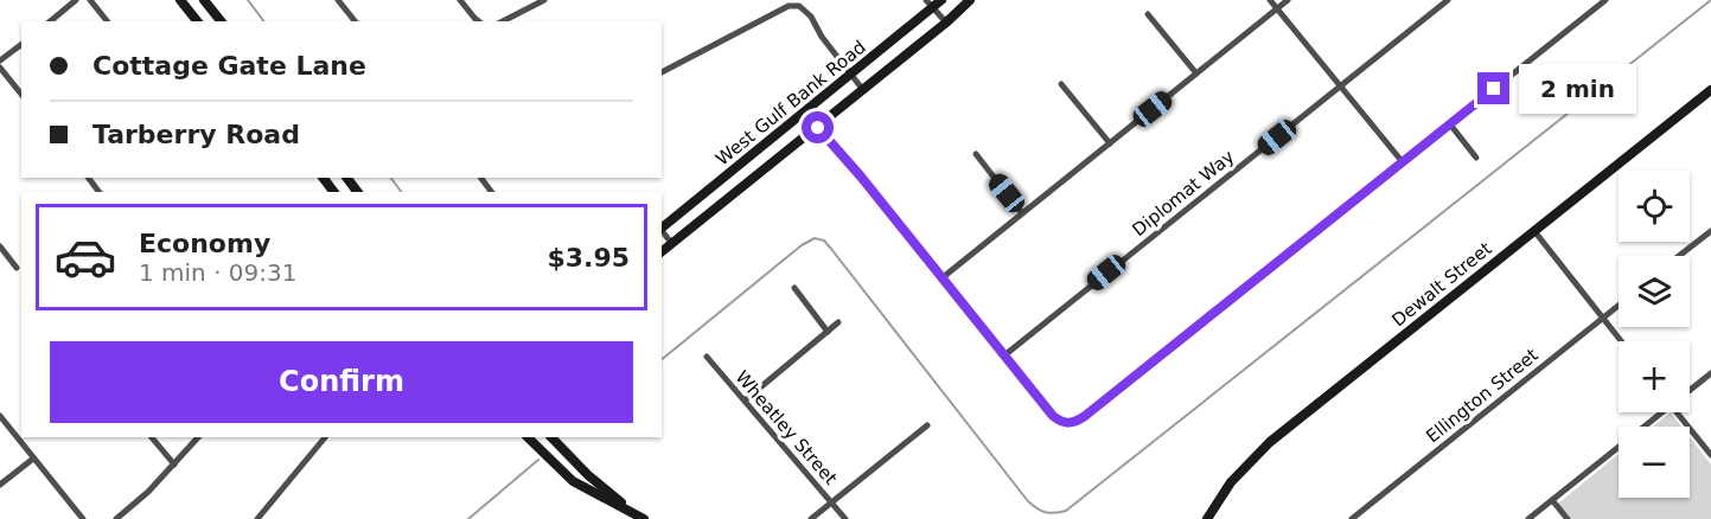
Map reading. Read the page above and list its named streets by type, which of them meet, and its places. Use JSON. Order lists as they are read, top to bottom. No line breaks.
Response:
{"streets":{"main road":["West Gulf Bank Road","Dewalt Street"],"street":["Diplomat Way","Ellington Street","Wheatley Street"]},"page":{"banner":["Cottage Gate Lane","Tarberry Road"],"bubble":"2 min","map_buttons":["+","−"],"list":[{"name":"Economy","note":"1 min · 09:31","value":"$3.95"}],"buttons":"Confirm"}}
